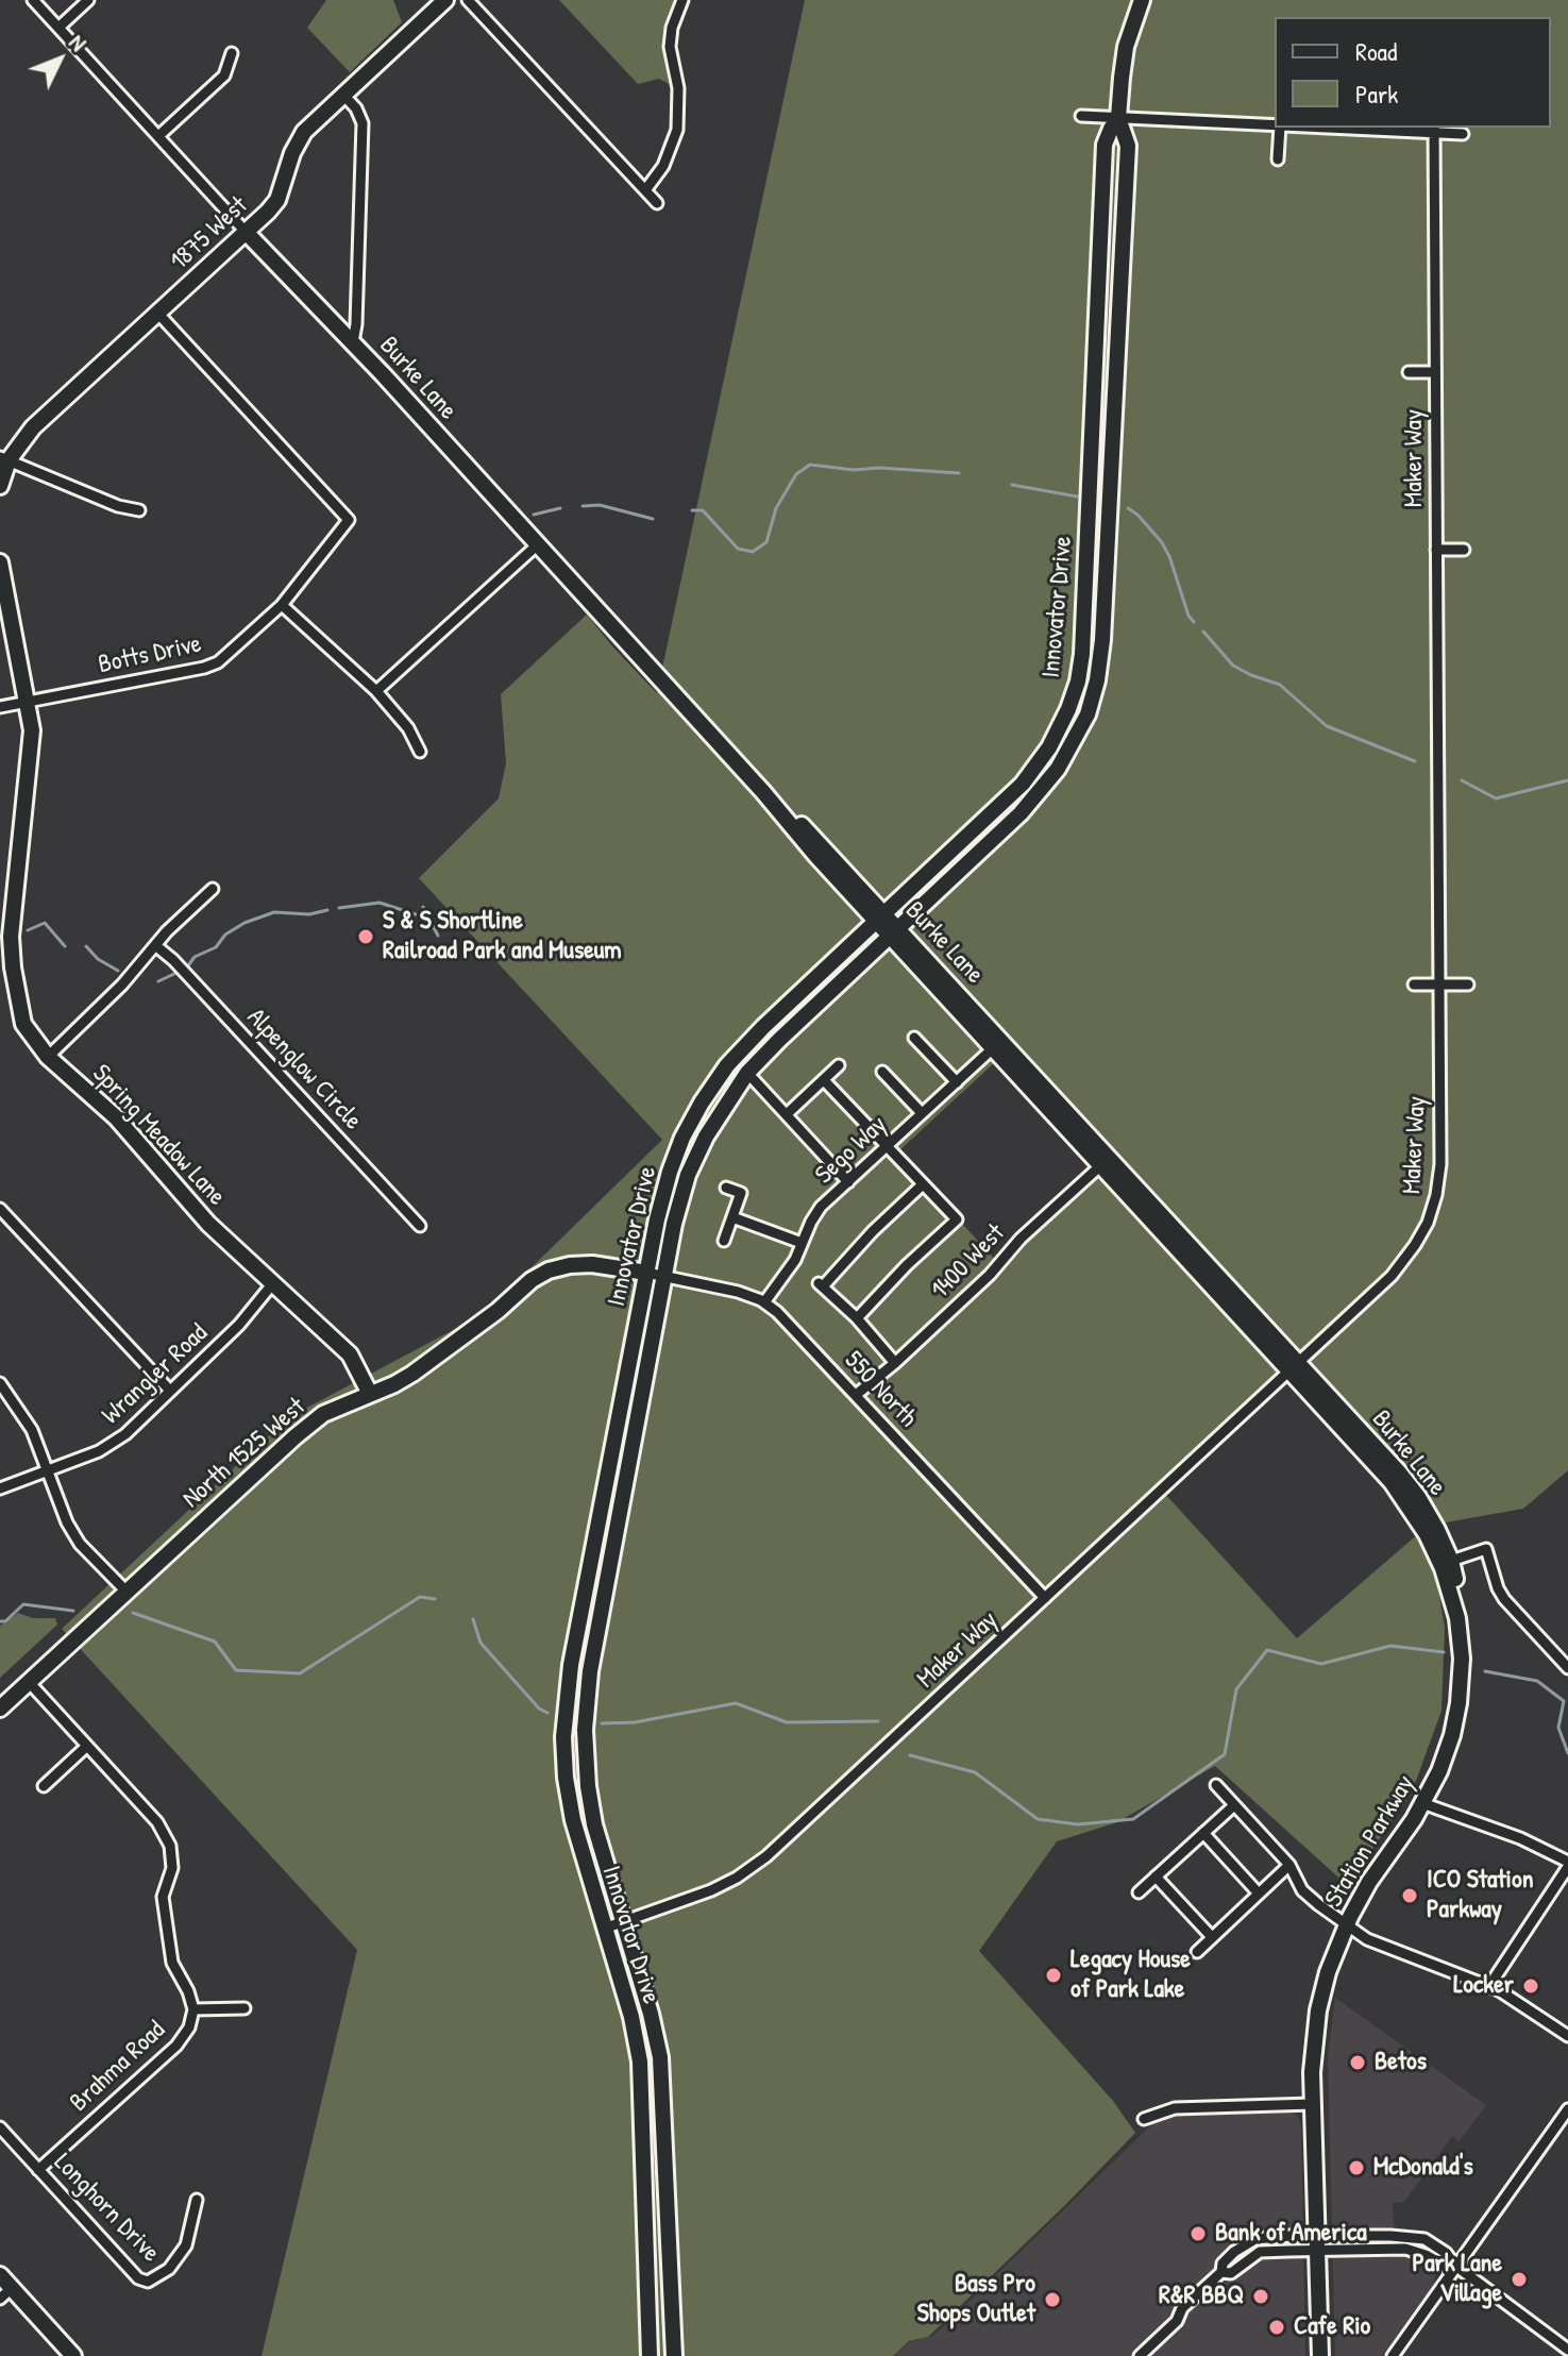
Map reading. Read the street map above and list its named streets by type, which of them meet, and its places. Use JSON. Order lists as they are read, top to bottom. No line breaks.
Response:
{"streets":{"street":["1875 West","Burke Lane","Maker Way","Innovator Drive","Botts Drive","Alpenglow Circle","Spring Meadow Lane","Sego Way","1400 West","Wrangler Road","550 North","North 1525 West","Station Parkway","Brahma Road","Longhorn Drive"]},"crossings":[["1875 West","Burke Lane"],["1875 West","Botts Drive"],["Burke Lane","Maker Way"],["Burke Lane","Innovator Drive"],["Burke Lane","Sego Way"],["Burke Lane","1400 West"],["Burke Lane","Station Parkway"],["Maker Way","Innovator Drive"],["Maker Way","550 North"],["Innovator Drive","550 North"],["Innovator Drive","North 1525 West"],["Botts Drive","Spring Meadow Lane"],["Spring Meadow Lane","Wrangler Road"],["Spring Meadow Lane","North 1525 West"],["Sego Way","550 North"],["1400 West","550 North"],["550 North","North 1525 West"],["North 1525 West","Brahma Road"],["Brahma Road","Longhorn Drive"]],"places":["S & S Shortline Railroad Park and Museum","ICO Station Parkway","Legacy House of Park Lake","Locker","Betos","McDonald's","Bank of America","Park Lane Village","R&R BBQ","Bass Pro Shops Outlet","Cafe Rio"],"legend":["Road","Park"],"north":"top right"}
